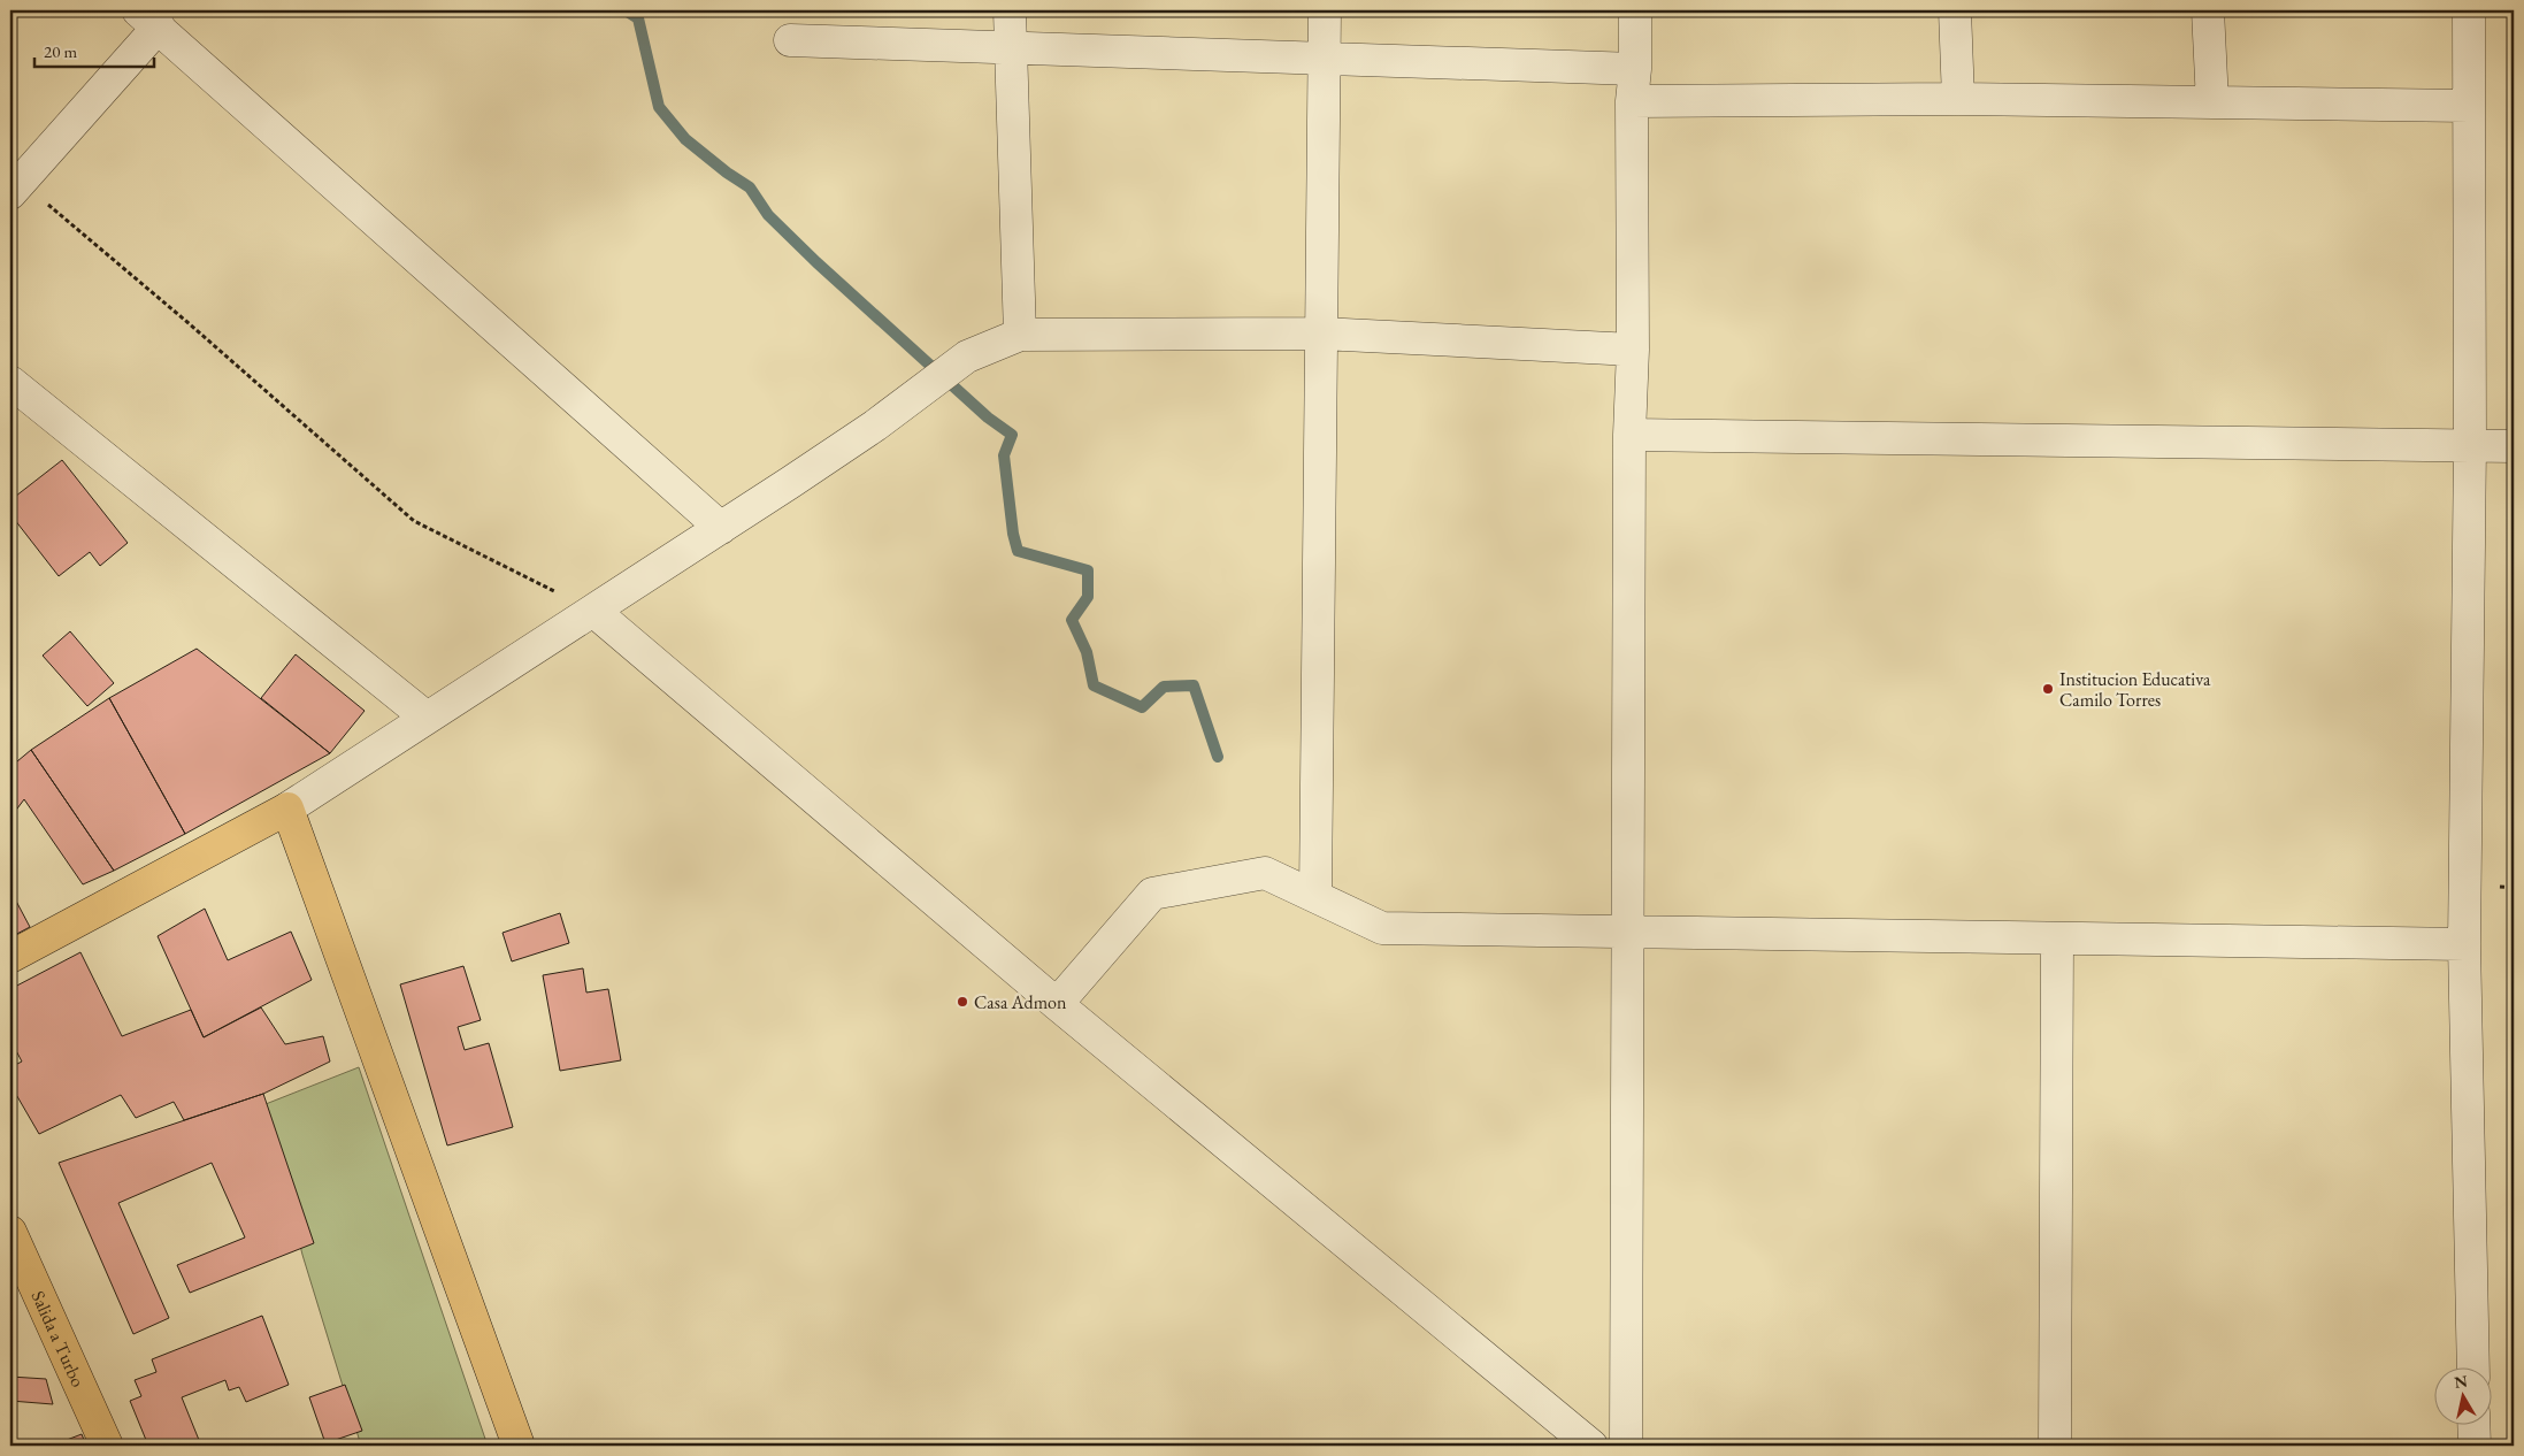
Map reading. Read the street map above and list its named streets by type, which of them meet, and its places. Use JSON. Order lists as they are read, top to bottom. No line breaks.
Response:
{"streets":{"main road":["Salida a Turbo"]},"places":["Institucion Educativa Camilo Torres","Casa Admon"],"scale_bar":"20 m","north":"top"}
